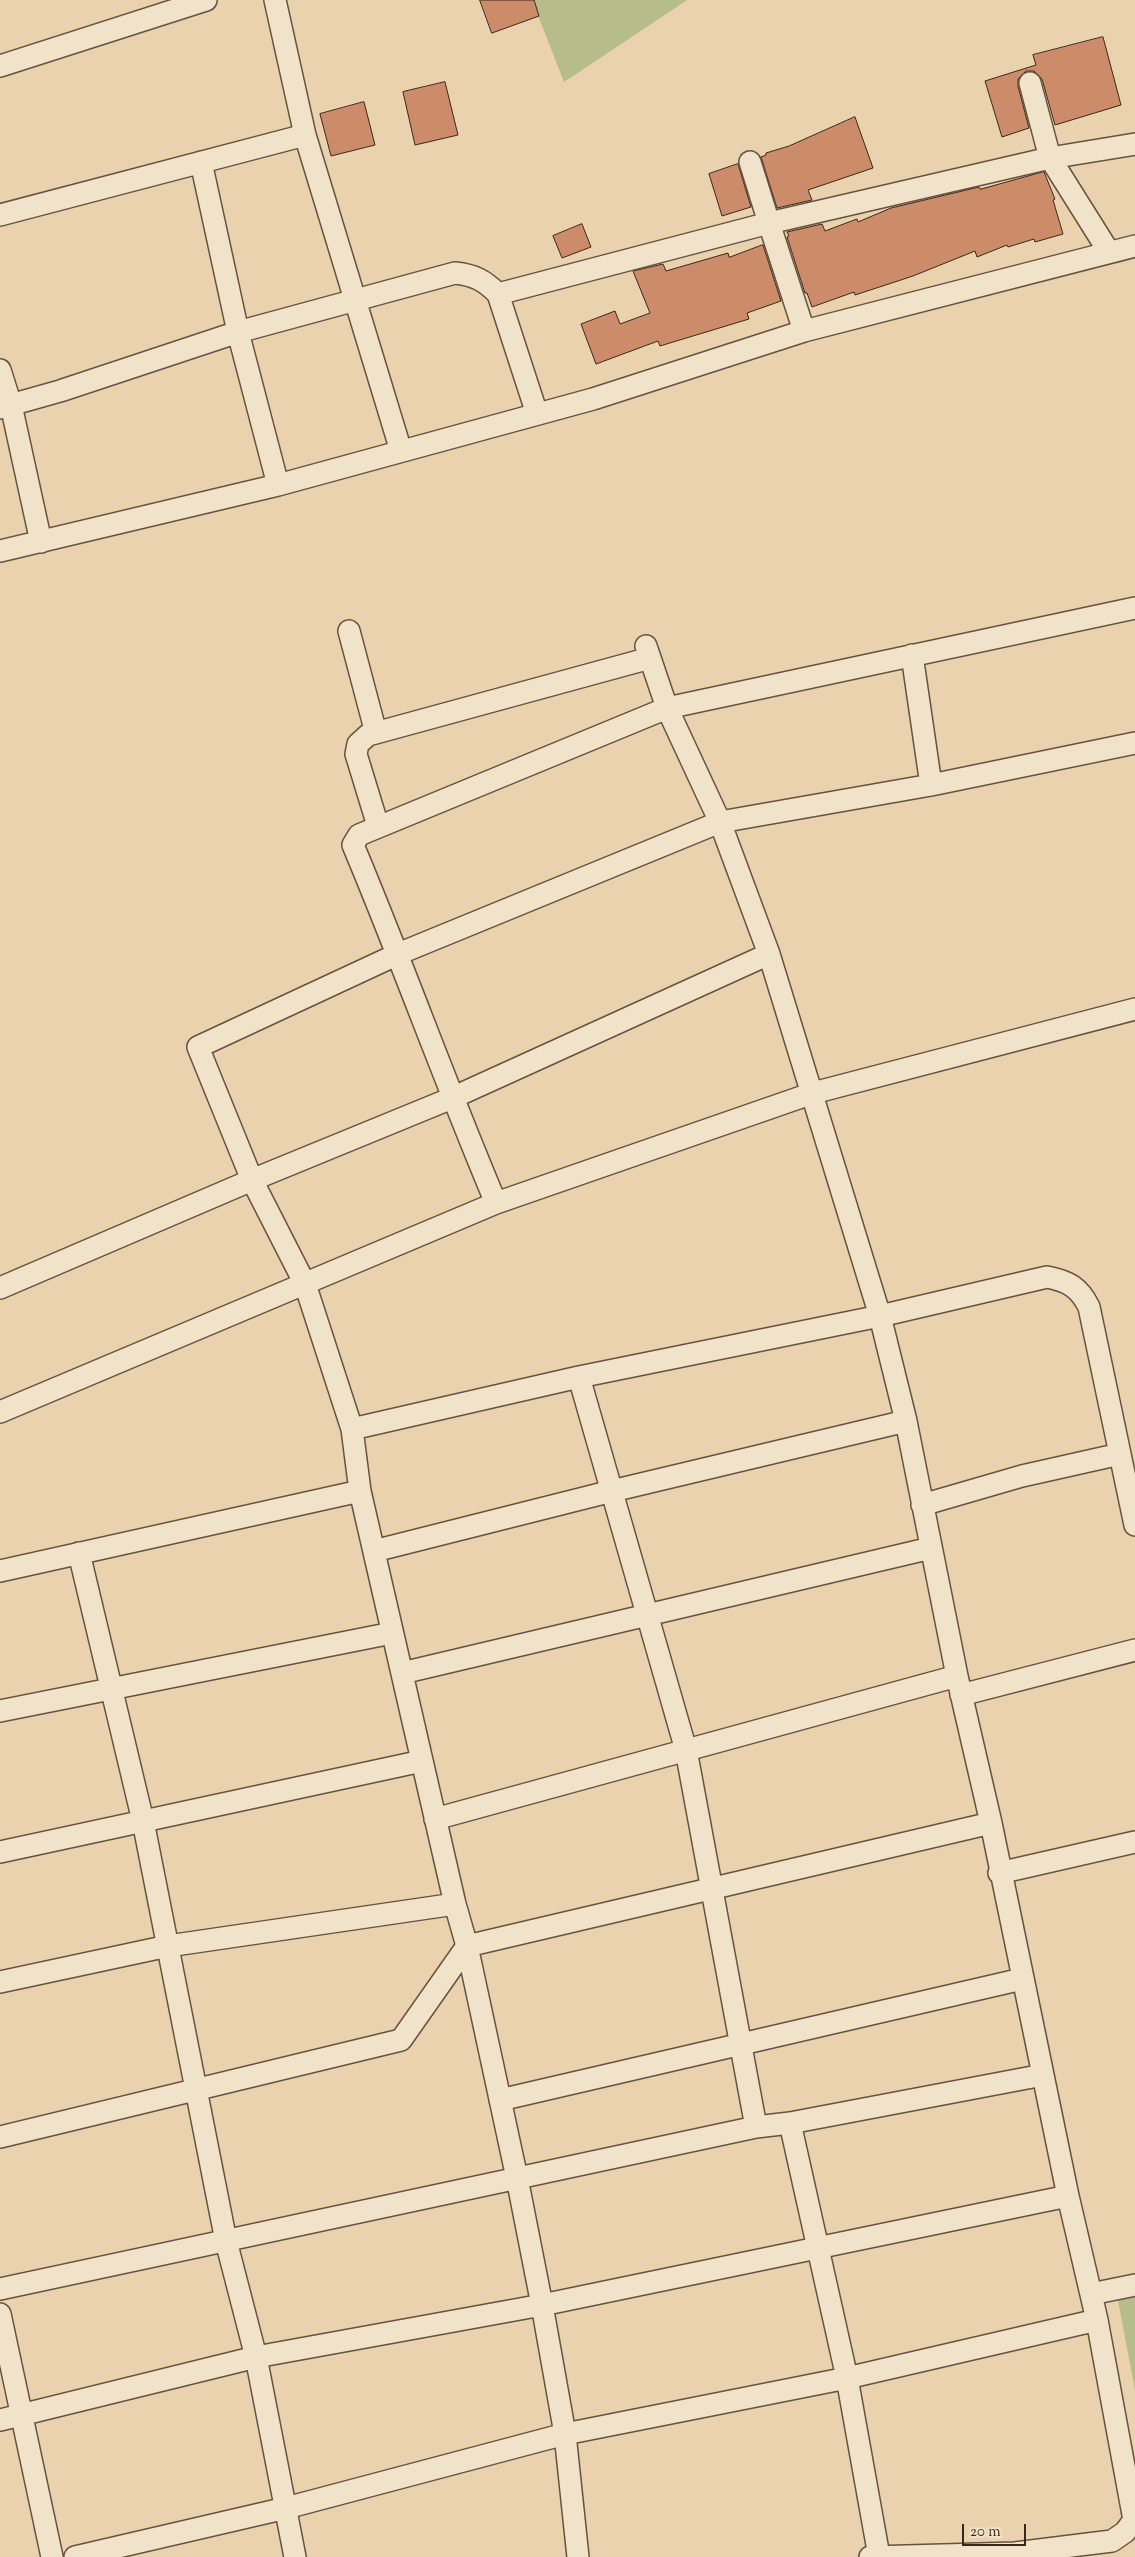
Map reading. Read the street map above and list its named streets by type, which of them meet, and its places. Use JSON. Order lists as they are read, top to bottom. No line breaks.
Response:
{"scale_bar":"20 m"}
